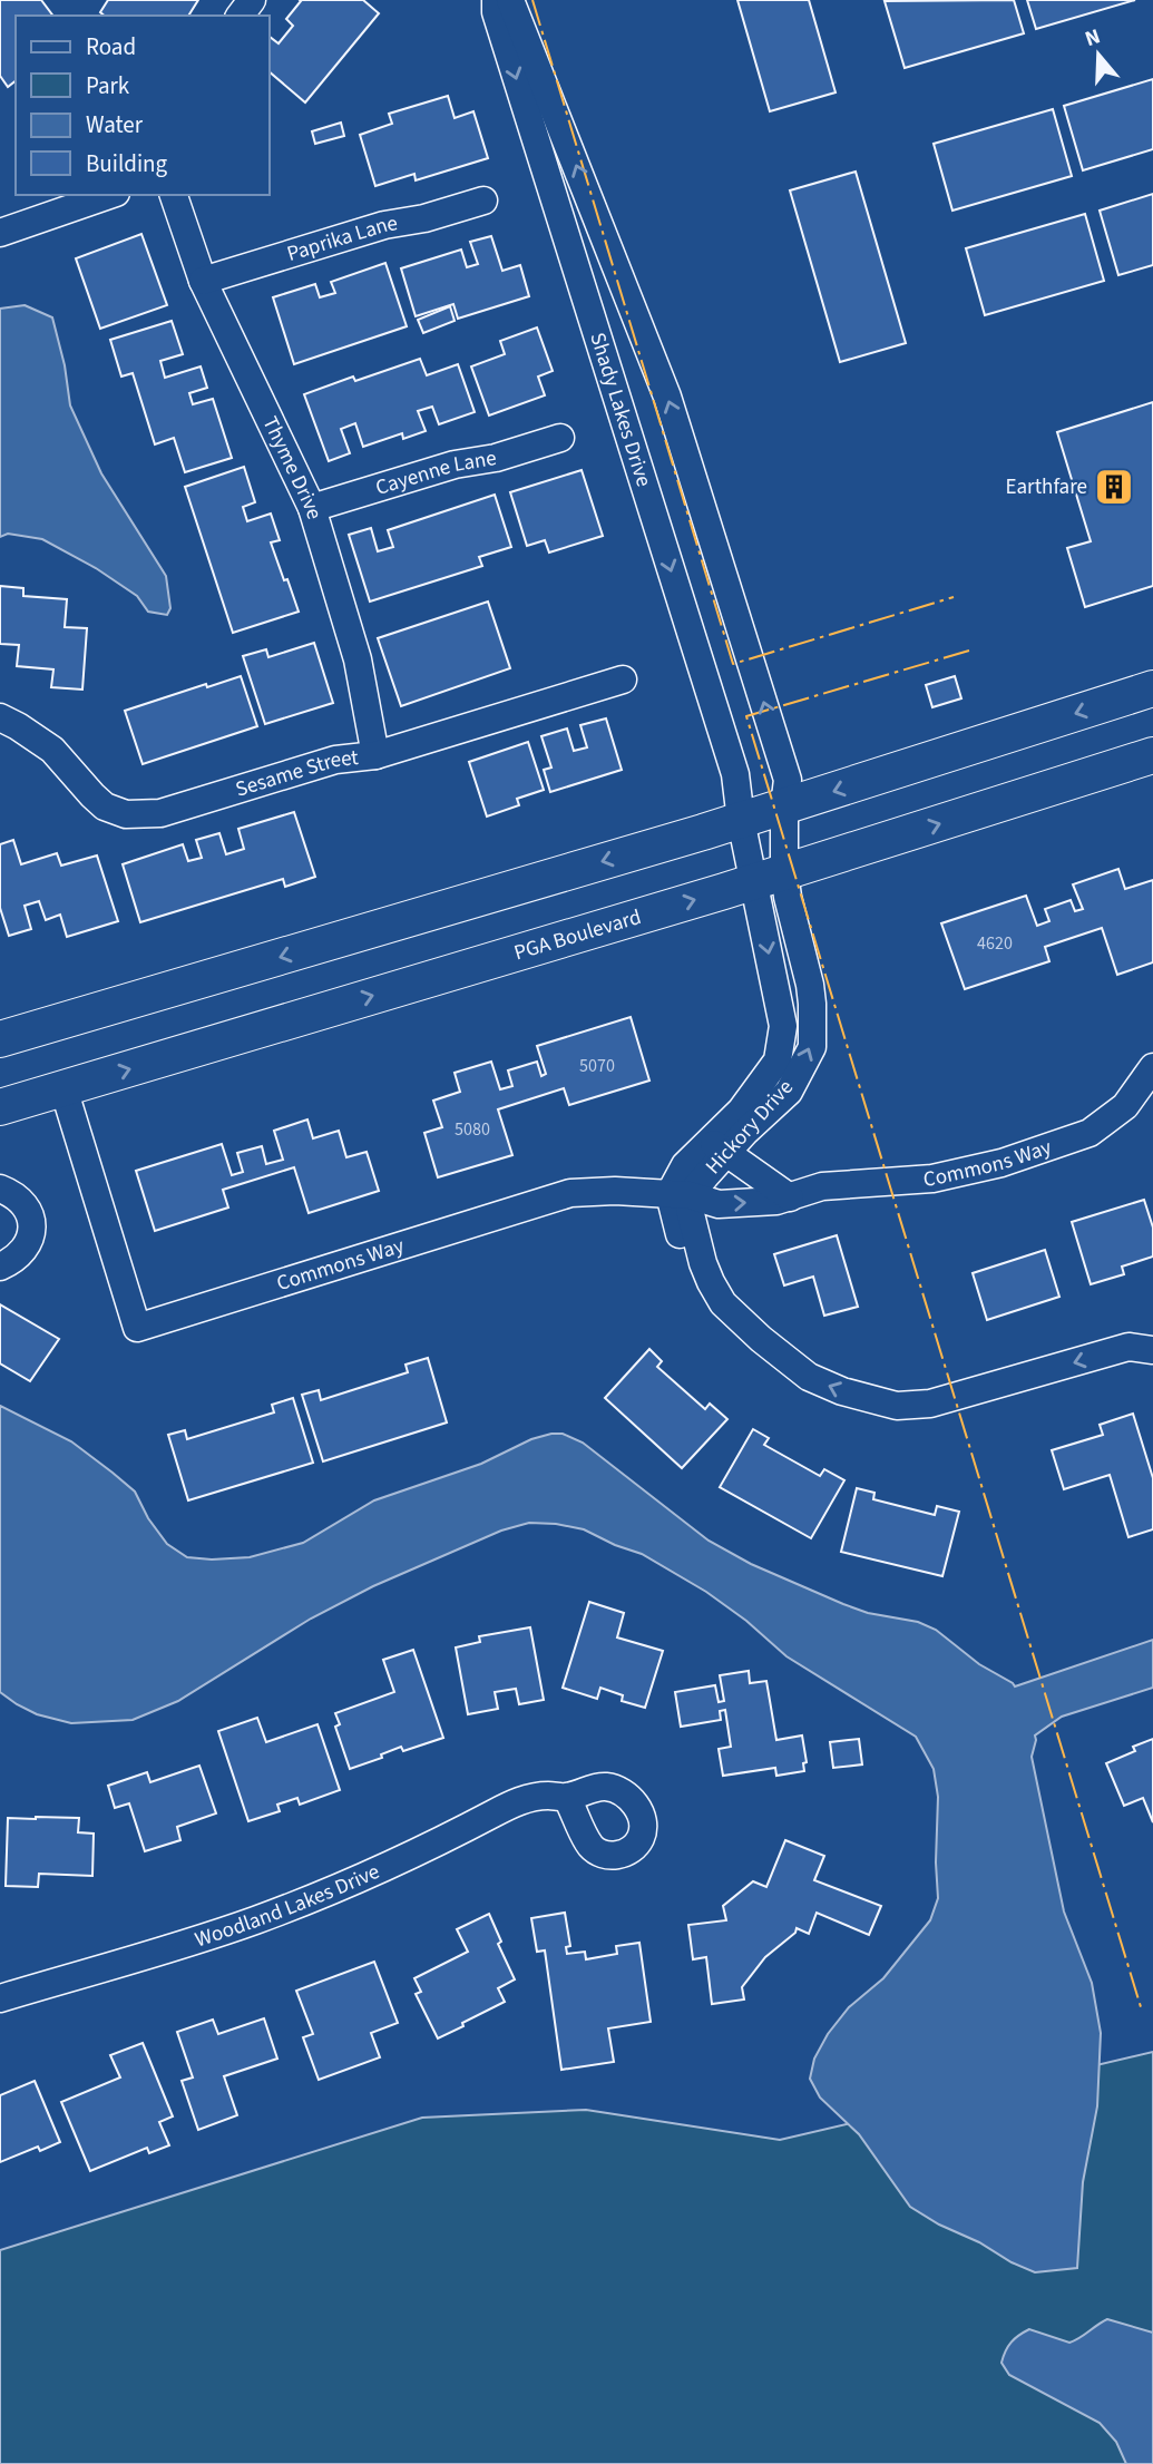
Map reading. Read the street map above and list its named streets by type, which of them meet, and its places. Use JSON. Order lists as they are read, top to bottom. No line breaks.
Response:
{"streets":{"main road":["PGA Boulevard"],"street":["Paprika Lane","Shady Lakes Drive","Thyme Drive","Cayenne Lane","Sesame Street","Hickory Drive","Commons Way","Woodland Lakes Drive"]},"crossings":[["Paprika Lane","Thyme Drive"],["Shady Lakes Drive","Hickory Drive"],["Thyme Drive","Cayenne Lane"],["Thyme Drive","Sesame Street"],["PGA Boulevard","Hickory Drive"],["PGA Boulevard","Commons Way"],["Hickory Drive","Commons Way"]],"one_way":["Hickory Drive"],"places":{"building":["Earthfare"]},"house_numbers":["4620","5070","5080"],"legend":["Road","Park","Water","Building"],"north":"top"}
